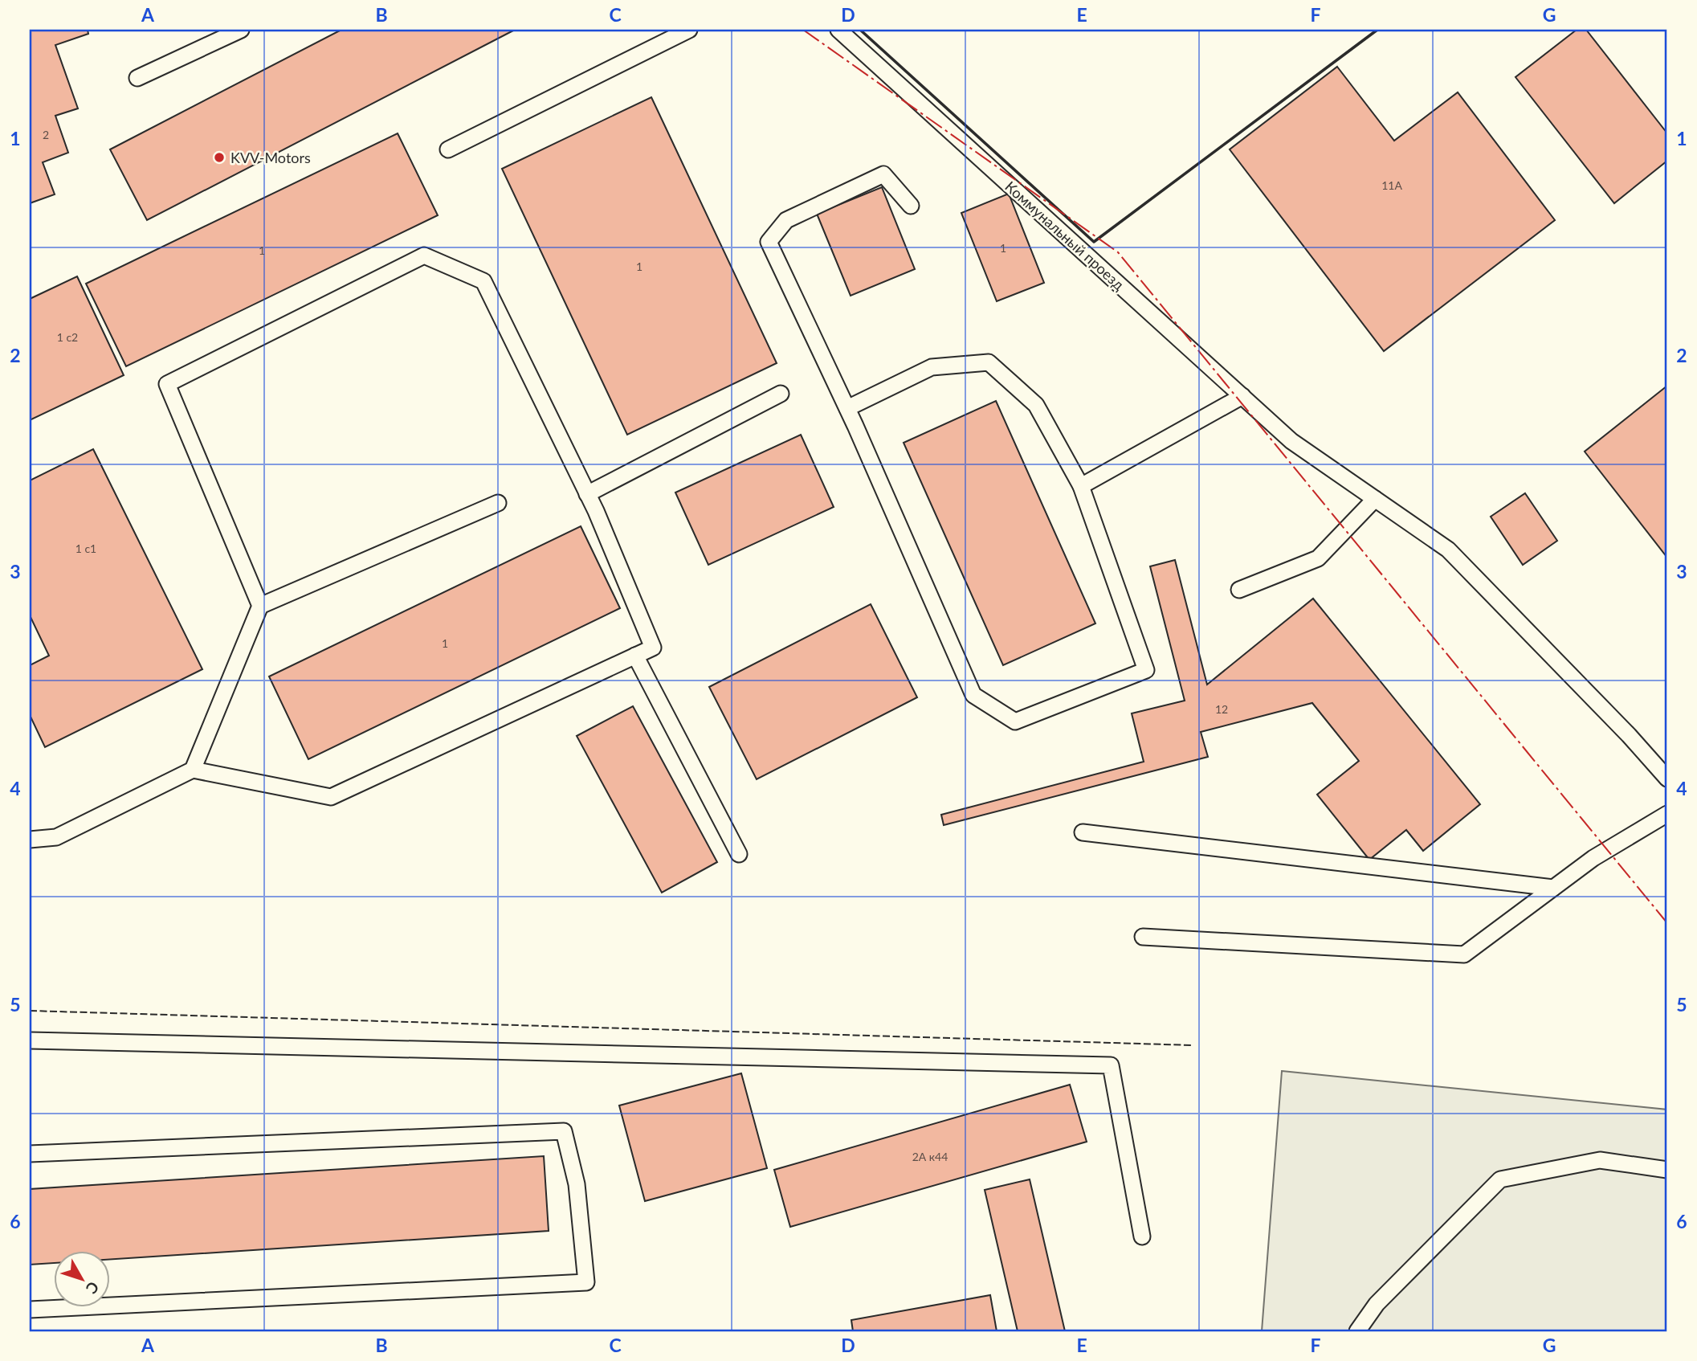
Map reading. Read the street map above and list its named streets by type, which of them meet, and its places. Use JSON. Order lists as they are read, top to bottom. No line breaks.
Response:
{"streets":{"lane":["Коммунальный проезд"]},"places":["KVV-Motors"],"house_numbers":["2","11А","1","1","1","1 с2","1 с1","1","12","2А к44"],"north":"bottom right","grid":{"columns":["A","B","C","D","E","F","G"],"rows":["1","2","3","4","5","6"]}}
